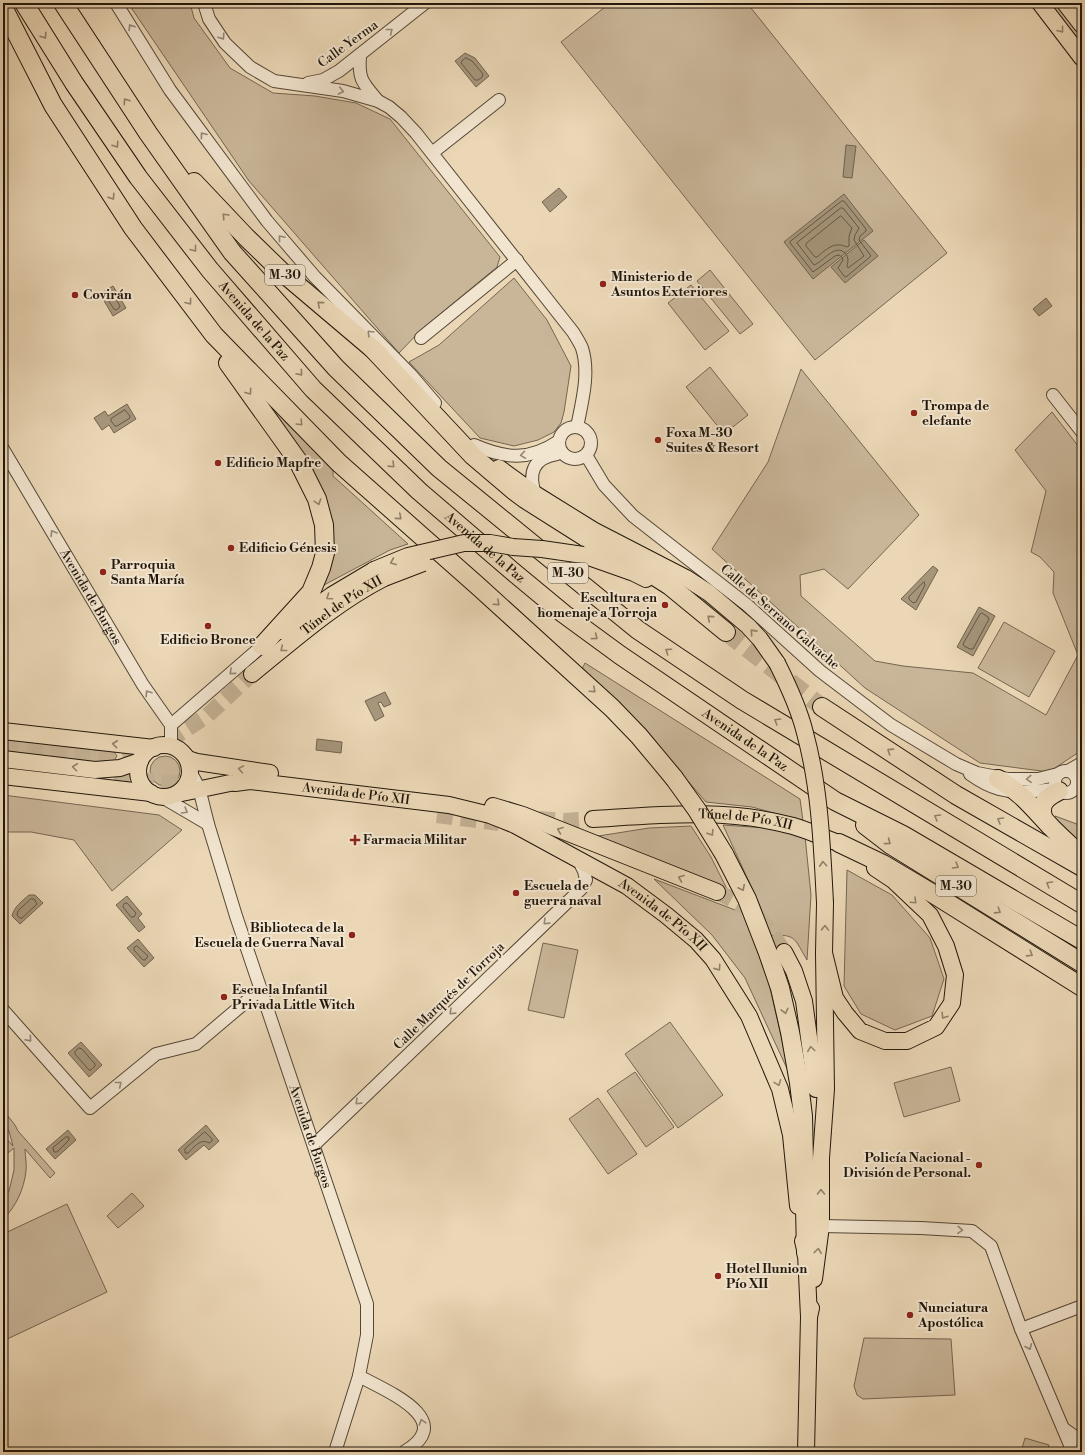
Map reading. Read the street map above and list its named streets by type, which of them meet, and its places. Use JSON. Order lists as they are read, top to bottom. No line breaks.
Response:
{"streets":{"highway":["M-30","Avenida de la Paz"],"main road":["Avenida de Burgos","Túnel de Pío XII","Avenida de Pío XII"],"street":["Calle Yerma","Calle de Serrano Galvache","Calle Marqués de Torroja"]},"crossings":[["M-30","Avenida de la Paz"],["M-30","Túnel de Pío XII"],["M-30","Avenida de Pío XII"],["Avenida de Burgos","Avenida de Pío XII"],["Avenida de Burgos","Calle Marqués de Torroja"],["Túnel de Pío XII","Avenida de Pío XII"],["Avenida de Pío XII","Calle Marqués de Torroja"]],"one_way":["Calle Yerma","Calle Marqués de Torroja"],"places":{"other":["Ministerio de Asuntos Exteriores","Covirán","Trompa de elefante","Foxa M-30 Suites & Resort","Edificio Mapfre","Edificio Génesis","Parroquia Santa María","Escultura en homenaje a Torroja","Edificio Bronce","Escuela de guerra naval","Biblioteca de la Escuela de Guerra Naval","Escuela Infantil Privada Little Witch","Policía Nacional - División de Personal.","Hotel Ilunion Pío XII","Nunciatura Apostólica"],"health":["Farmacia Militar"]}}
